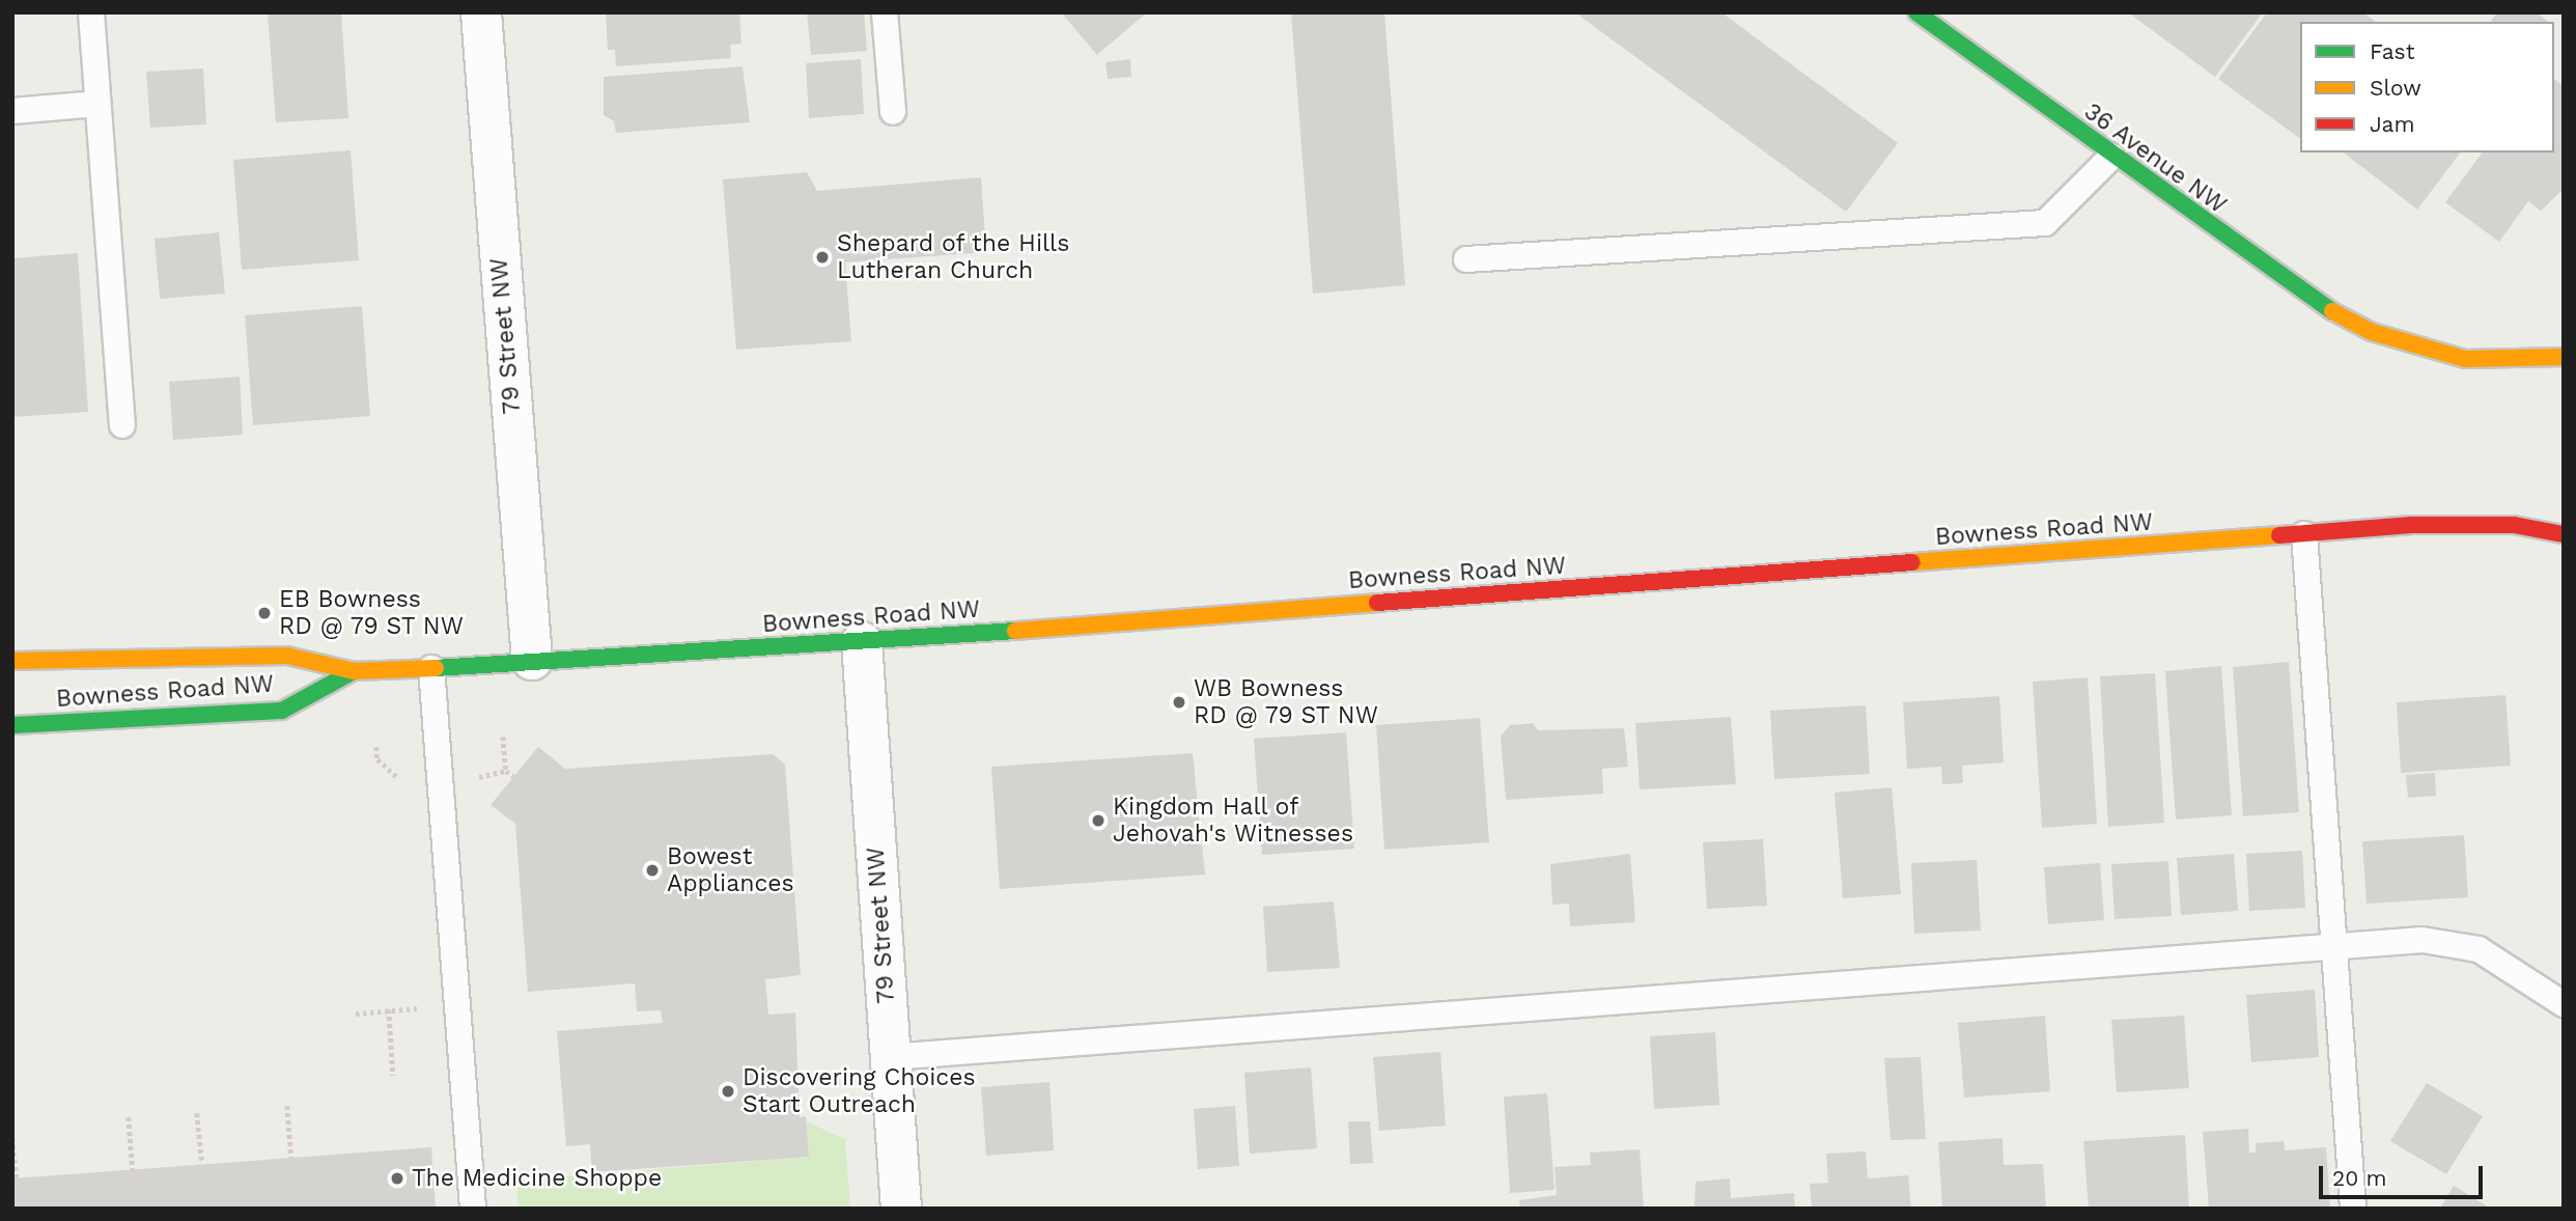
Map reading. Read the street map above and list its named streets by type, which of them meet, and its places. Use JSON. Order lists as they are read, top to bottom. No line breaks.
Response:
{"streets":{"street":["36 Avenue NW","79 Street NW","Bowness Road NW"]},"crossings":[["79 Street NW","Bowness Road NW"]],"places":["Shepard of the Hills Lutheran Church","EB Bowness RD @ 79 ST NW","WB Bowness RD @ 79 ST NW","Kingdom Hall of Jehovah's Witnesses","Bowest Appliances","Discovering Choices Start Outreach","The Medicine Shoppe"],"legend":["Fast","Slow","Jam"],"scale_bar":"20 m"}
